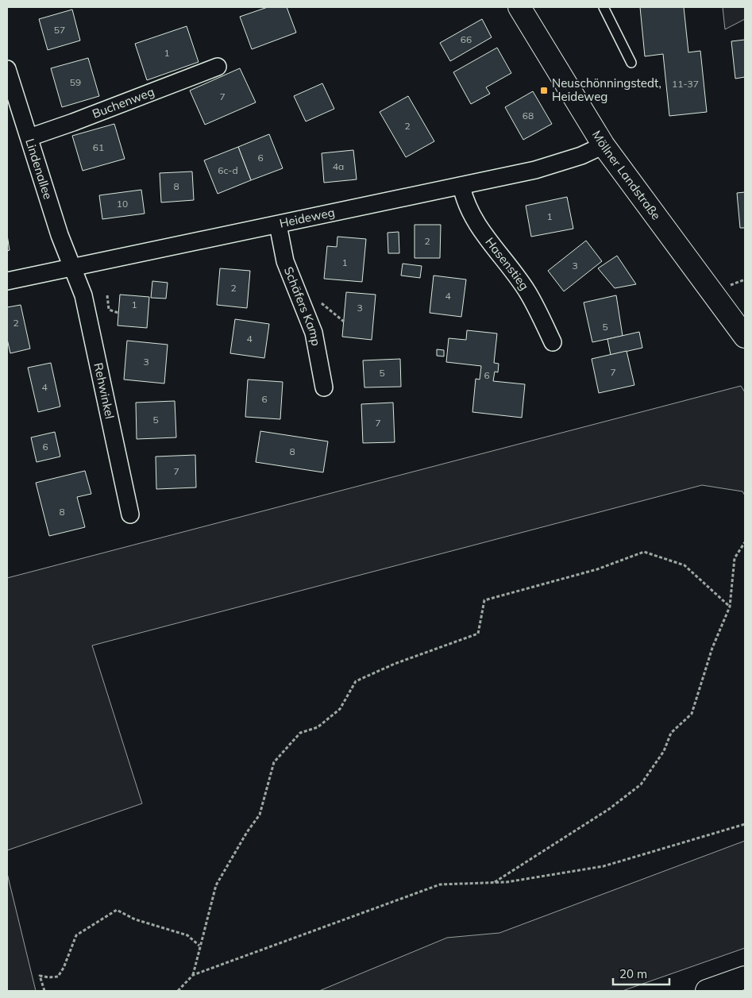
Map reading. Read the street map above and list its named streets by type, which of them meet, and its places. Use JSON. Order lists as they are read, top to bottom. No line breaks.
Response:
{"streets":{"main road":["Möllner Landstraße"],"street":["Buchenweg","Lindenallee","Heideweg","Hasenstieg","Schäfers Kamp","Rehwinkel"]},"crossings":[["Buchenweg","Lindenallee"],["Lindenallee","Heideweg"],["Lindenallee","Rehwinkel"],["Möllner Landstraße","Heideweg"],["Heideweg","Hasenstieg"],["Heideweg","Schäfers Kamp"],["Heideweg","Rehwinkel"]],"places":{"transit":["Neuschönningstedt, Heideweg"]},"house_numbers":["57","66","1","59","11-37","7","68","2","61","6","4a","6c-d","8","10","1","2","1","3","2","4","1","3","2","5","4","3","7","5","6","4","6","5","7","6","8","7","8"],"scale_bar":"20 m"}
